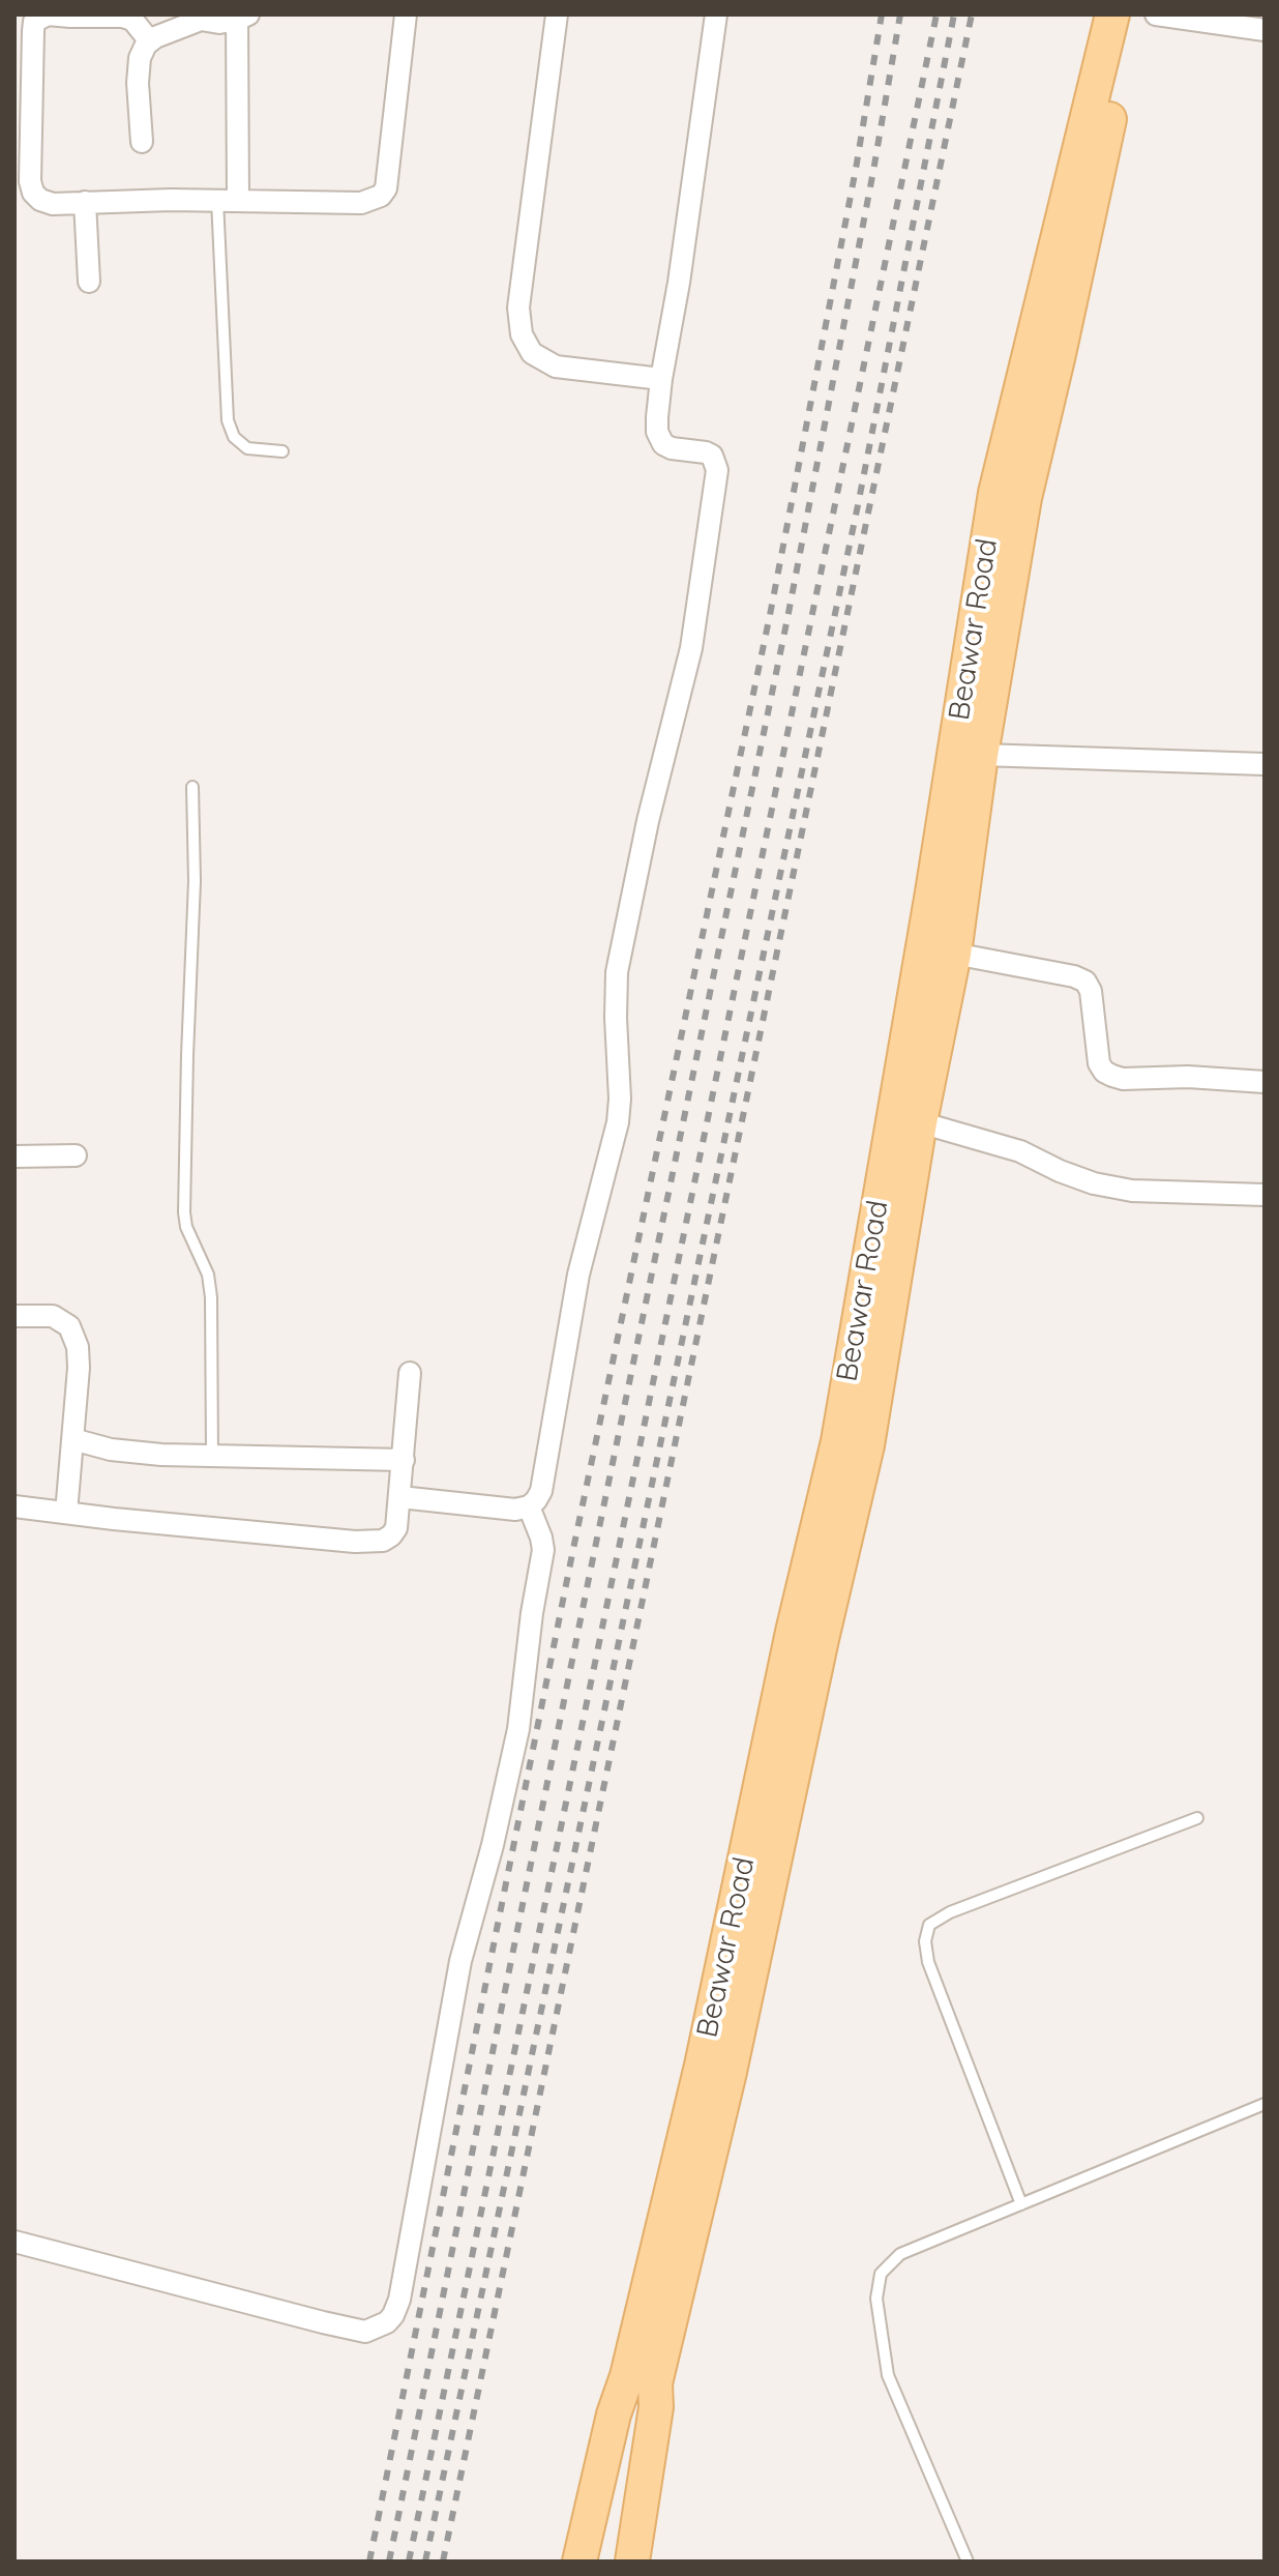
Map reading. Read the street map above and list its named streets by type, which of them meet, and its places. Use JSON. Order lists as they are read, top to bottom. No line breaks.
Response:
{"streets":{"main road":["Beawar Road"]}}
